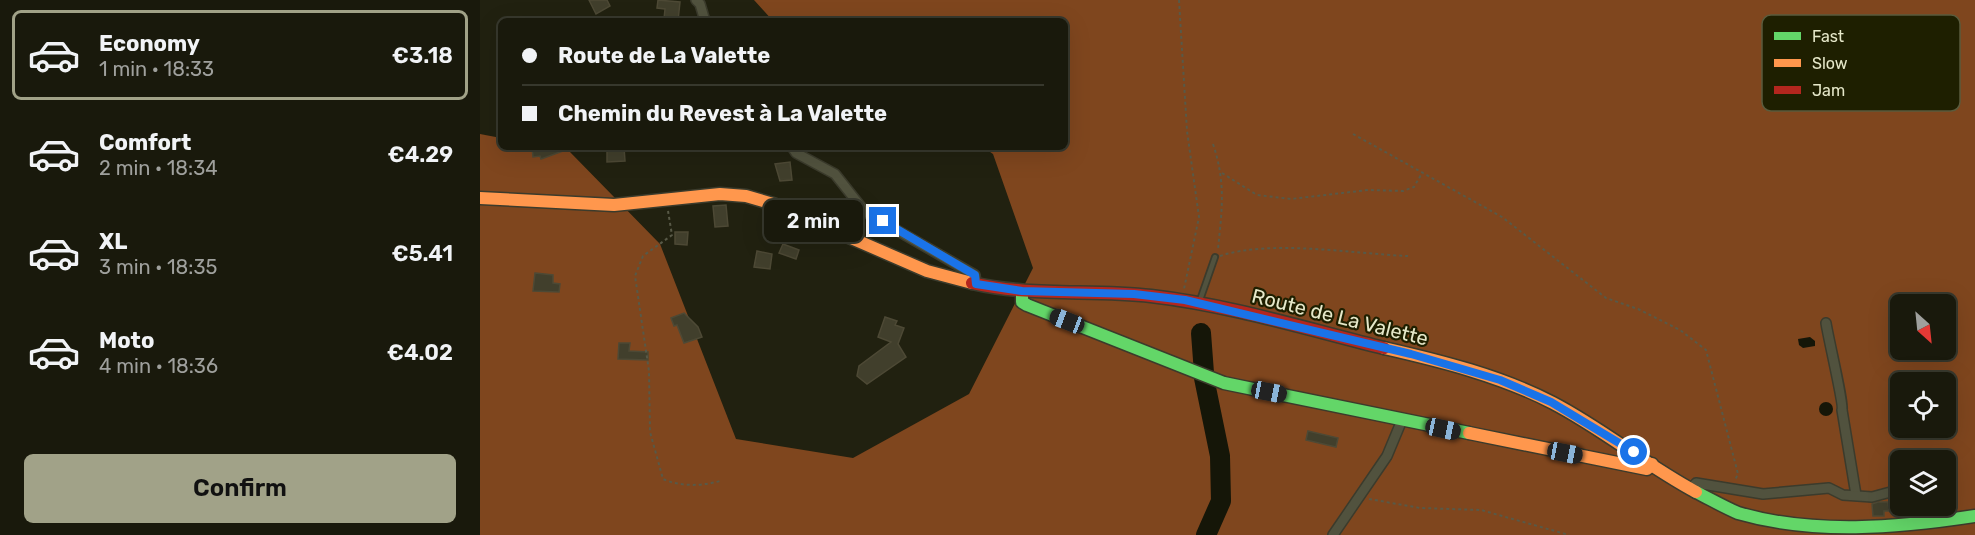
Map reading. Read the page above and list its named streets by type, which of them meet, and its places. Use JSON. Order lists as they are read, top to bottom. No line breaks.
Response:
{"streets":{"main road":["Route de La Valette"]},"legend":["Fast","Slow","Jam"],"north":"bottom right","page":{"list":[{"name":"Economy","note":"1 min · 18:33","value":"€3.18"},{"name":"Comfort","note":"2 min · 18:34","value":"€4.29"},{"name":"XL","note":"3 min · 18:35","value":"€5.41"},{"name":"Moto","note":"4 min · 18:36","value":"€4.02"}],"banner":["Route de La Valette","Chemin du Revest à La Valette"],"bubble":"2 min","buttons":"Confirm"}}
